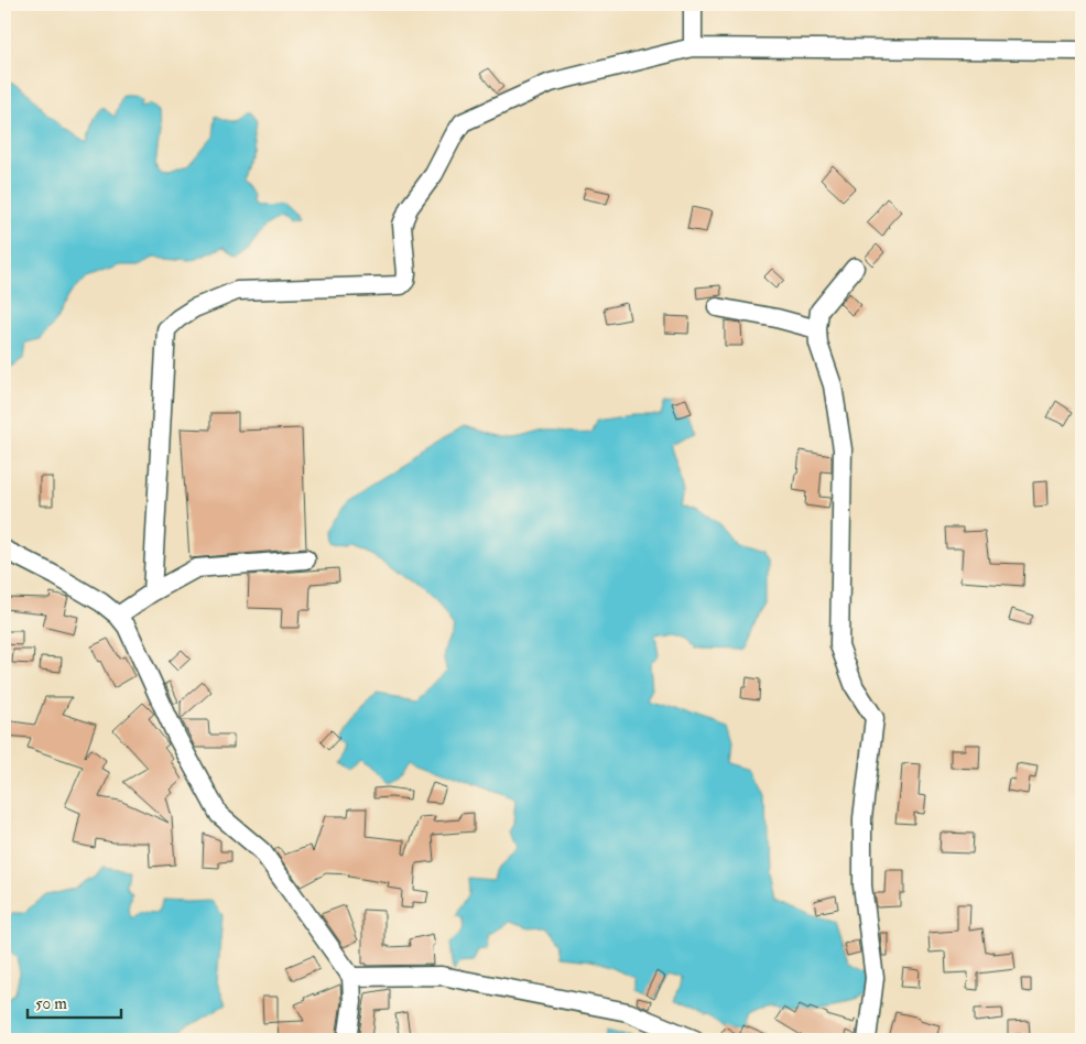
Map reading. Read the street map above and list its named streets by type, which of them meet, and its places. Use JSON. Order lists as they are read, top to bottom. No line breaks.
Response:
{"scale_bar":"50 m"}
